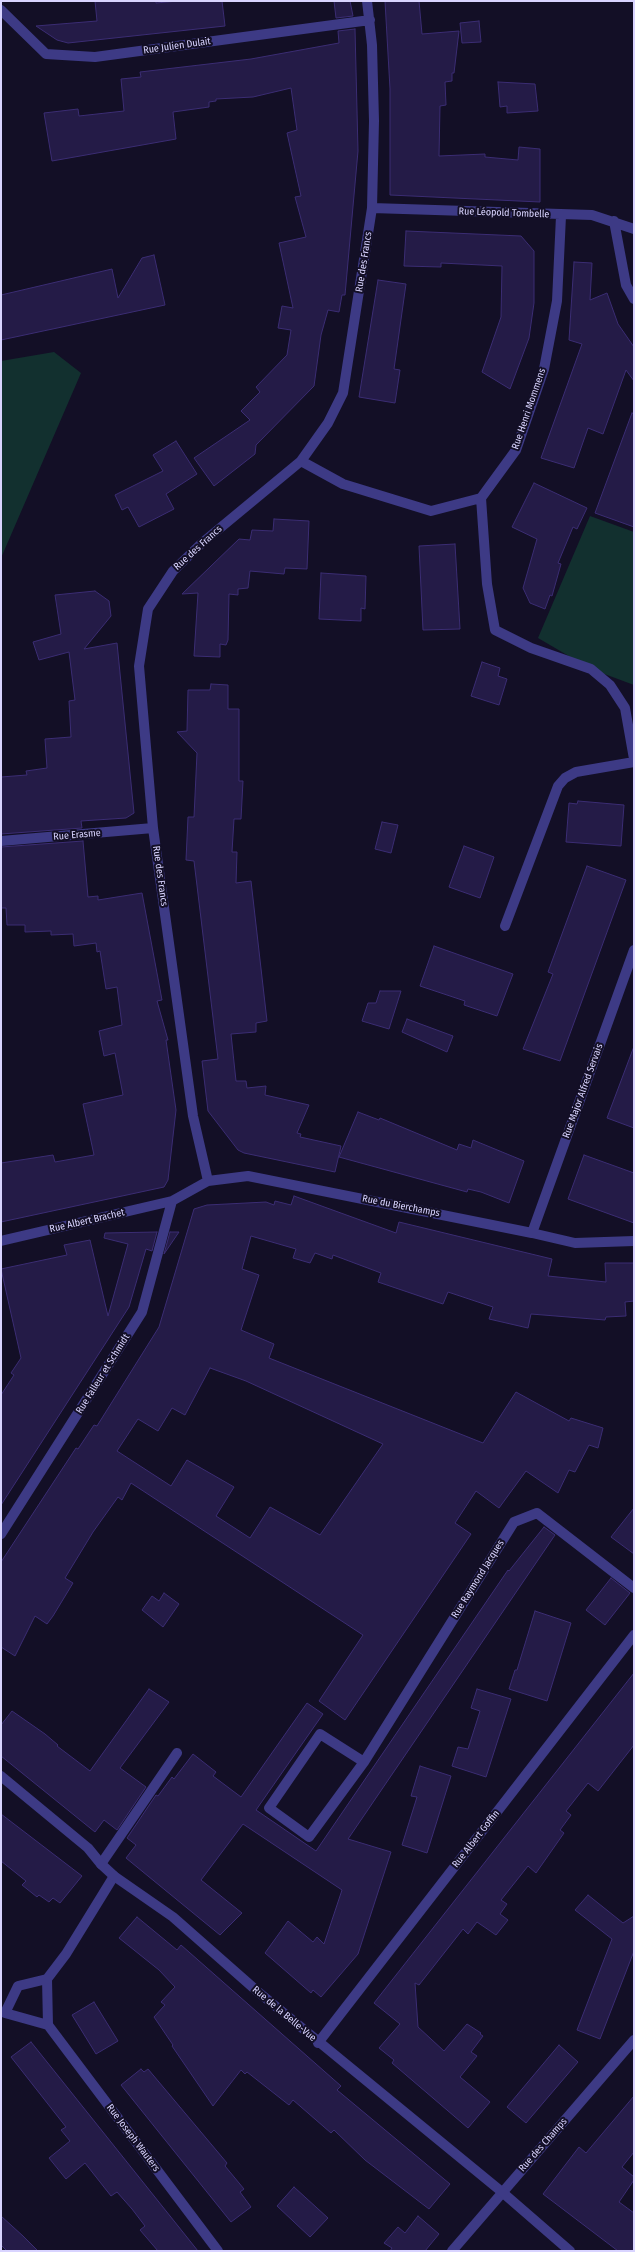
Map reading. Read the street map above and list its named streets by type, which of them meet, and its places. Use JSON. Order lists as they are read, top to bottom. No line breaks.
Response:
{"streets":{"street":["Rue Julien Dulait","Rue Léopold Tombelle","Rue des Francs","Rue Henri Mommens","Rue Erasme","Rue Major Alfred Servais","Rue du Bierchamps","Rue Albert Brachet","Rue Falleur et Schmidt","Rue Raymond Jacques","Rue Albert Goffin","Rue de la Belle-Vue","Rue Joseph Wauters","Rue des Champs"]},"crossings":[["Rue Julien Dulait","Rue des Francs"],["Rue Léopold Tombelle","Rue des Francs"],["Rue Léopold Tombelle","Rue Henri Mommens"],["Rue des Francs","Rue Erasme"],["Rue des Francs","Rue du Bierchamps"],["Rue Major Alfred Servais","Rue du Bierchamps"],["Rue du Bierchamps","Rue Albert Brachet"],["Rue du Bierchamps","Rue Falleur et Schmidt"],["Rue Albert Brachet","Rue Falleur et Schmidt"],["Rue Albert Goffin","Rue de la Belle-Vue"],["Rue de la Belle-Vue","Rue des Champs"]]}
